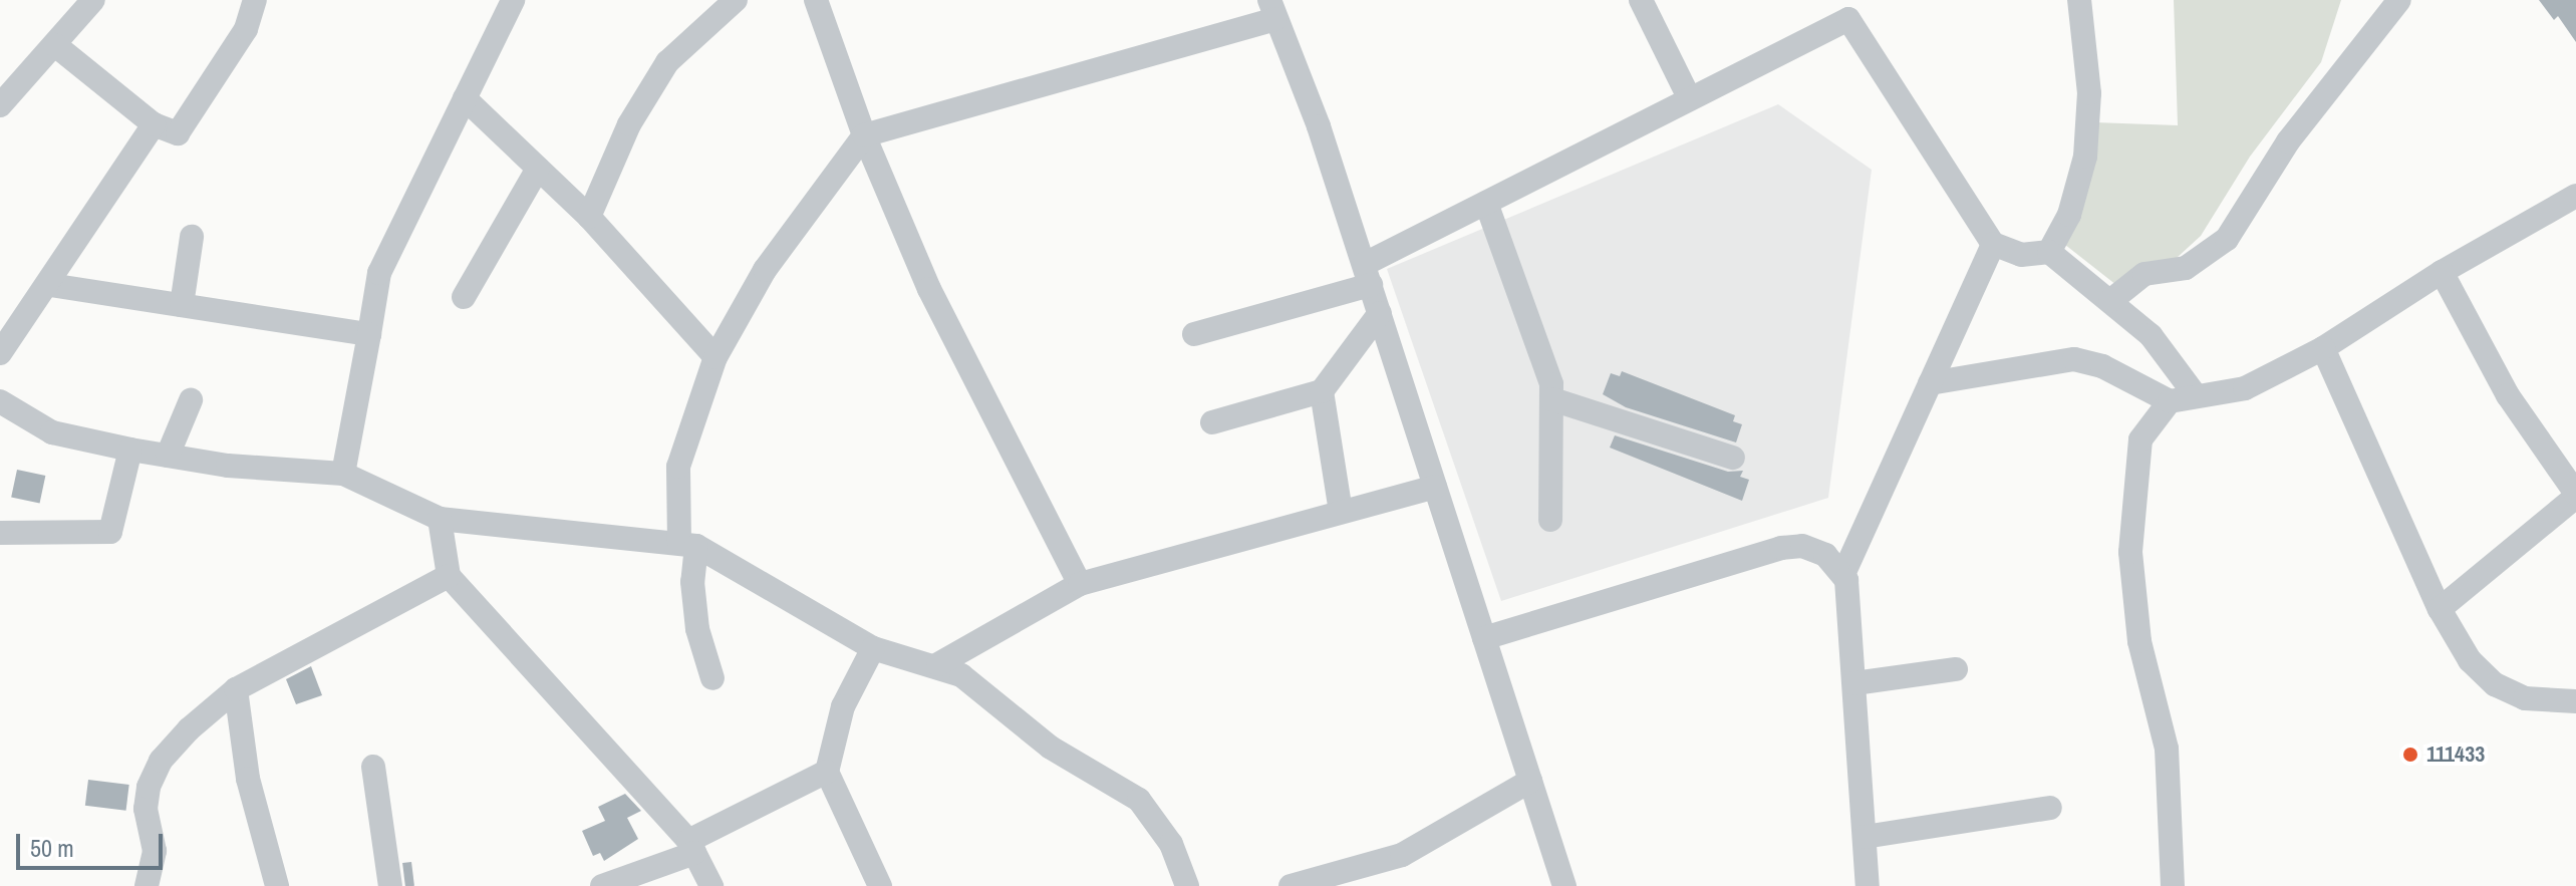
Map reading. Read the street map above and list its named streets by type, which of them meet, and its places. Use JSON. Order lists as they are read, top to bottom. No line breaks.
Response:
{"places":["111433"],"scale_bar":"50 m"}
